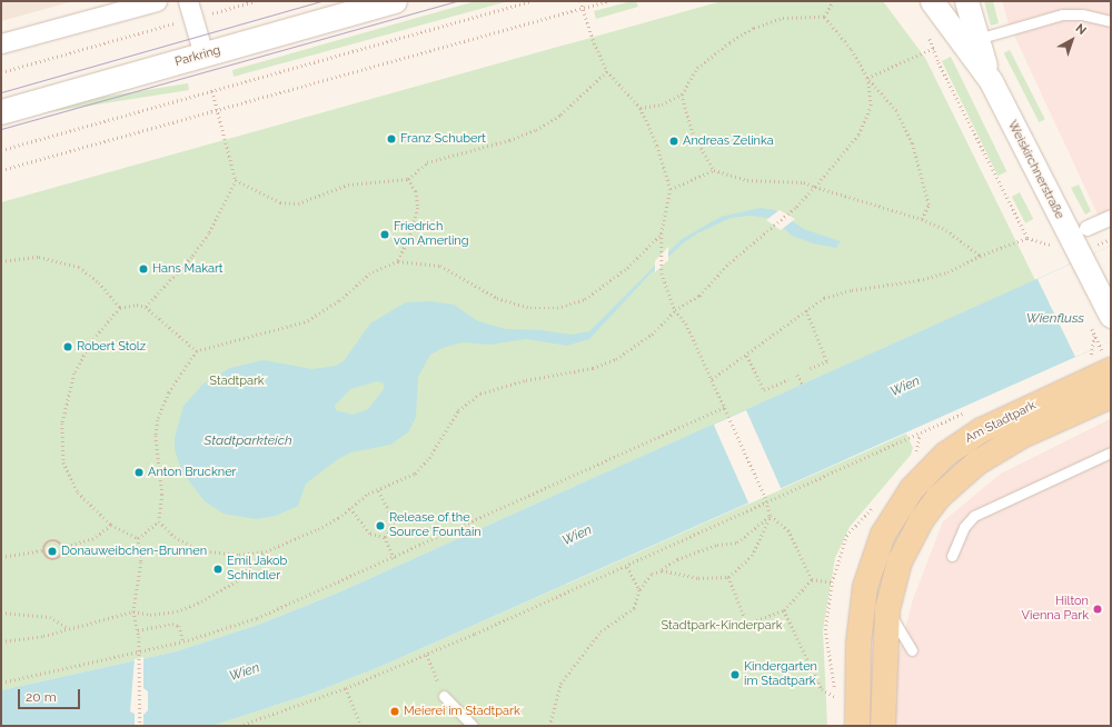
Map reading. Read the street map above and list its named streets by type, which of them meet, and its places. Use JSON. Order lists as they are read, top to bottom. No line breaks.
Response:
{"streets":{"main road":["Parkring","Am Stadtpark"],"street":["Weiskirchnerstraße"]},"water":["Wienfluss","Wien","Stadtparkteich"],"parks":["Stadtpark","Stadtpark-Kinderpark"],"places":["Franz Schubert","Andreas Zelinka","Friedrich von Amerling","Hans Makart","Robert Stolz","Anton Bruckner","Release of the Source Fountain","Donauweibchen-Brunnen","Emil Jakob Schindler","Hilton Vienna Park","Kindergarten im Stadtpark","Meierei im Stadtpark"],"scale_bar":"20 m","north":"top right"}
